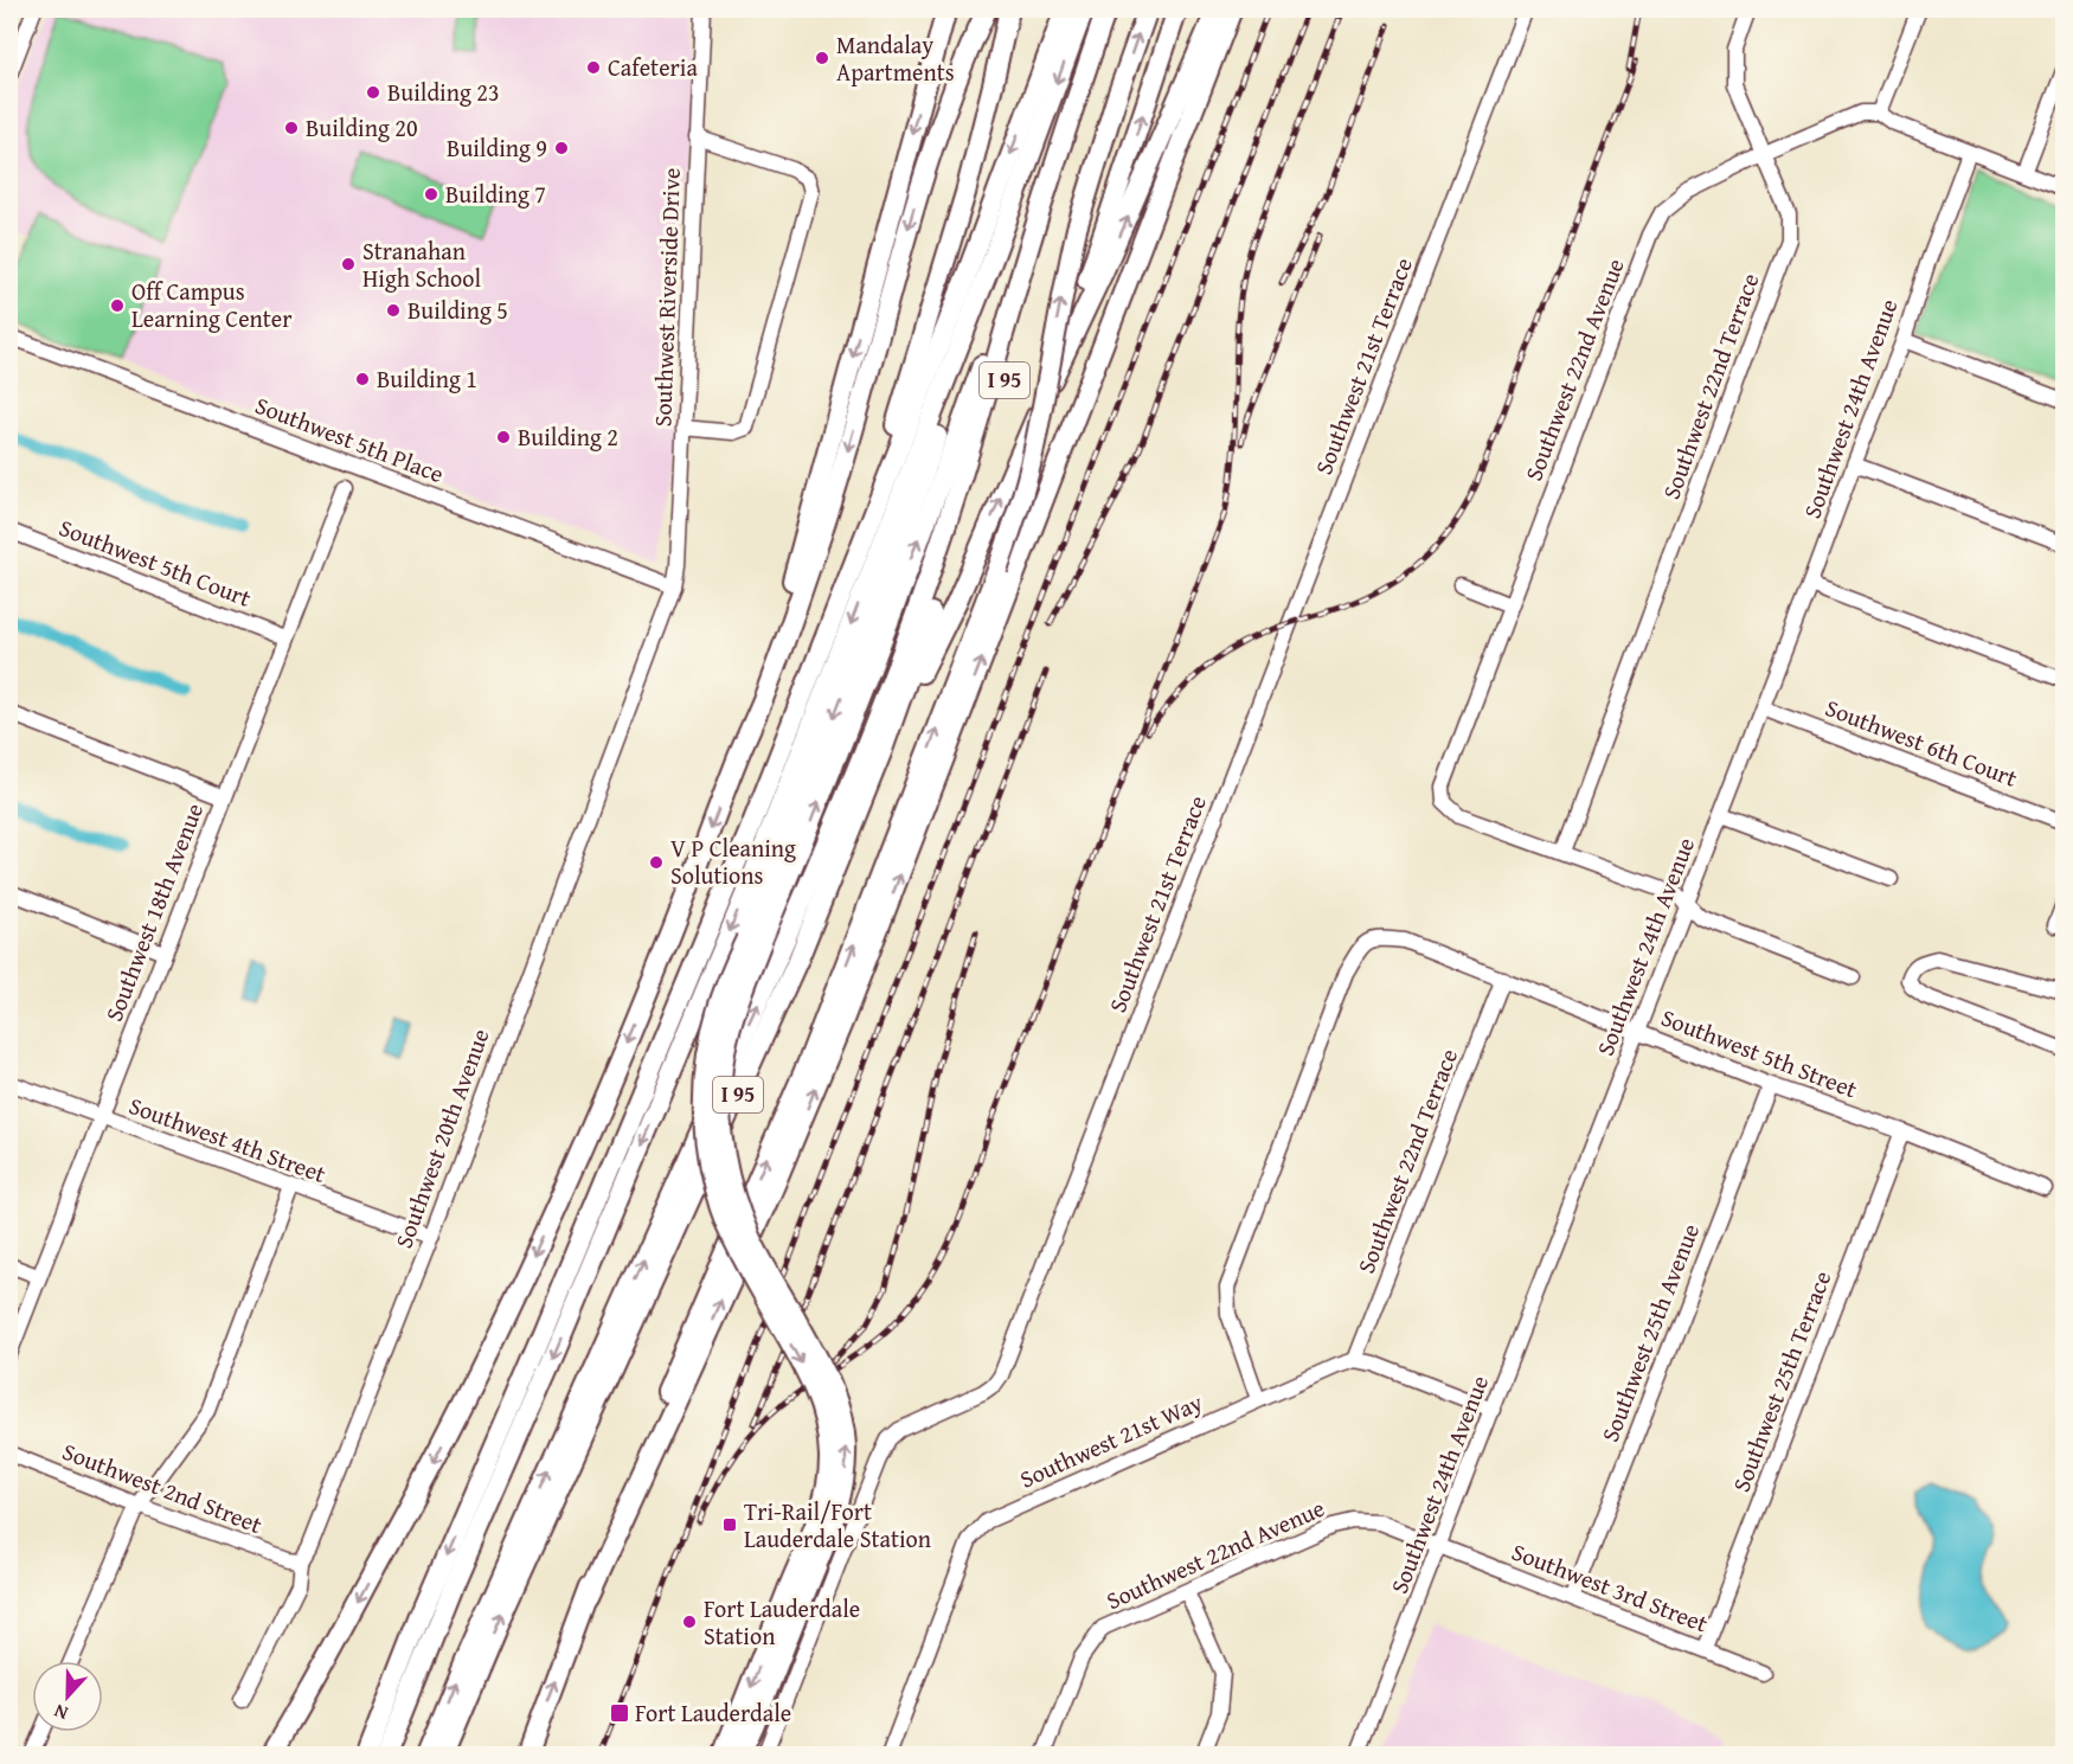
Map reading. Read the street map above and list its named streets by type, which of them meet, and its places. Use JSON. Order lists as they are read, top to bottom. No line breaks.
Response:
{"streets":{"highway":["I 95"],"street":["Southwest Riverside Drive","Southwest 21st Terrace","Southwest 22nd Avenue","Southwest 22nd Terrace","Southwest 24th Avenue","Southwest 5th Place","Southwest 5th Court","Southwest 6th Court","Southwest 18th Avenue","Southwest 5th Street","Southwest 20th Avenue","Southwest 4th Street","Southwest 25th Avenue","Southwest 25th Terrace","Southwest 21st Way","Southwest 2nd Street","Southwest 3rd Street"]},"crossings":[["Southwest Riverside Drive","Southwest 5th Place"],["Southwest Riverside Drive","Southwest 20th Avenue"],["Southwest 22nd Avenue","Southwest 22nd Terrace"],["Southwest 22nd Avenue","Southwest 24th Avenue"],["Southwest 22nd Avenue","Southwest 3rd Street"],["Southwest 22nd Terrace","Southwest 5th Street"],["Southwest 22nd Terrace","Southwest 21st Way"],["Southwest 24th Avenue","Southwest 6th Court"],["Southwest 24th Avenue","Southwest 5th Street"],["Southwest 24th Avenue","Southwest 3rd Street"],["Southwest 5th Place","Southwest 20th Avenue"],["Southwest 5th Court","Southwest 18th Avenue"],["Southwest 18th Avenue","Southwest 4th Street"],["Southwest 5th Street","Southwest 25th Avenue"],["Southwest 5th Street","Southwest 25th Terrace"],["Southwest 5th Street","Southwest 21st Way"],["Southwest 20th Avenue","Southwest 4th Street"],["Southwest 20th Avenue","Southwest 2nd Street"],["Southwest 25th Avenue","Southwest 3rd Street"],["Southwest 25th Terrace","Southwest 3rd Street"]],"places":{"other":["Mandalay Apartments","Cafeteria","Building 23","Building 20","Building 9","Building 7","Stranahan High School","Off Campus Learning Center","Building 5","Building 1","Building 2","V P Cleaning Solutions","Fort Lauderdale Station"],"transit":["Tri-Rail/Fort Lauderdale Station","Fort Lauderdale"]},"north":"bottom"}
